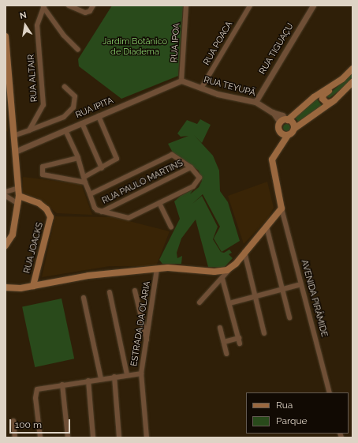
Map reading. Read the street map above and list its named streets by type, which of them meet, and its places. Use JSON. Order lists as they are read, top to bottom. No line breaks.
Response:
{"streets":{"main road":["RUA JOACKS"],"street":["RUA IPOA","RUA POACA","RUA TIGUAÇU","RUA ALTAIR","RUA TEYUPÃ","RUA IPITA","RUA PAULO MARTINS","AVENIDA PIRÂMIDE","ESTRADA DA OLARIA"]},"crossings":[["RUA IPOA","RUA TEYUPÃ"],["RUA IPOA","RUA IPITA"],["RUA POACA","RUA TEYUPÃ"],["RUA TIGUAÇU","RUA TEYUPÃ"],["RUA TEYUPÃ","RUA IPITA"]],"parks":["Jardim Botânico de Diadema"],"legend":["Rua","Parque"],"scale_bar":"100 m","north":"top"}
